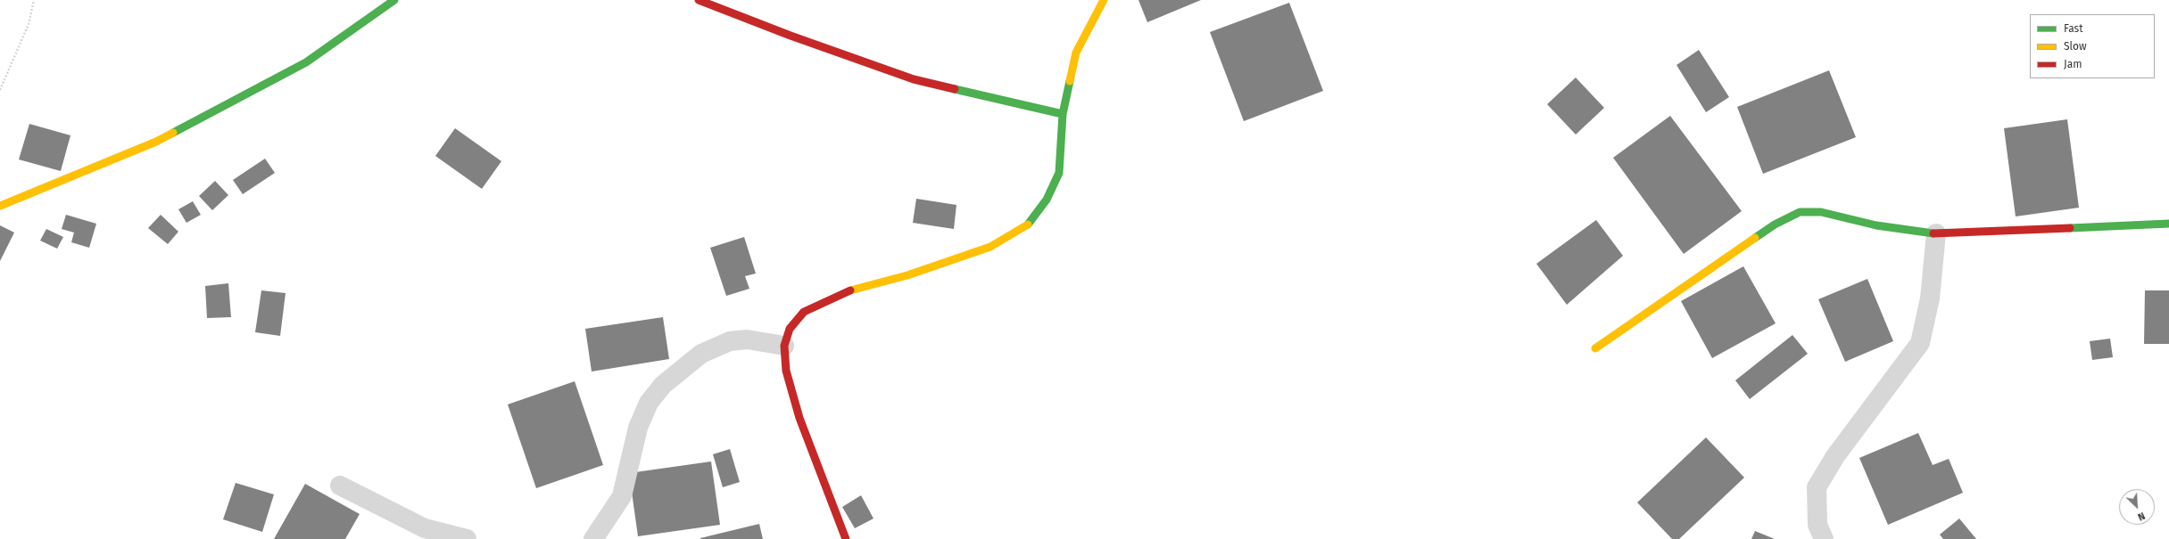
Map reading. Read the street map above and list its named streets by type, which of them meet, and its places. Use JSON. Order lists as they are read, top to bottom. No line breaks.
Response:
{"legend":["Fast","Slow","Jam"],"north":"bottom right"}
